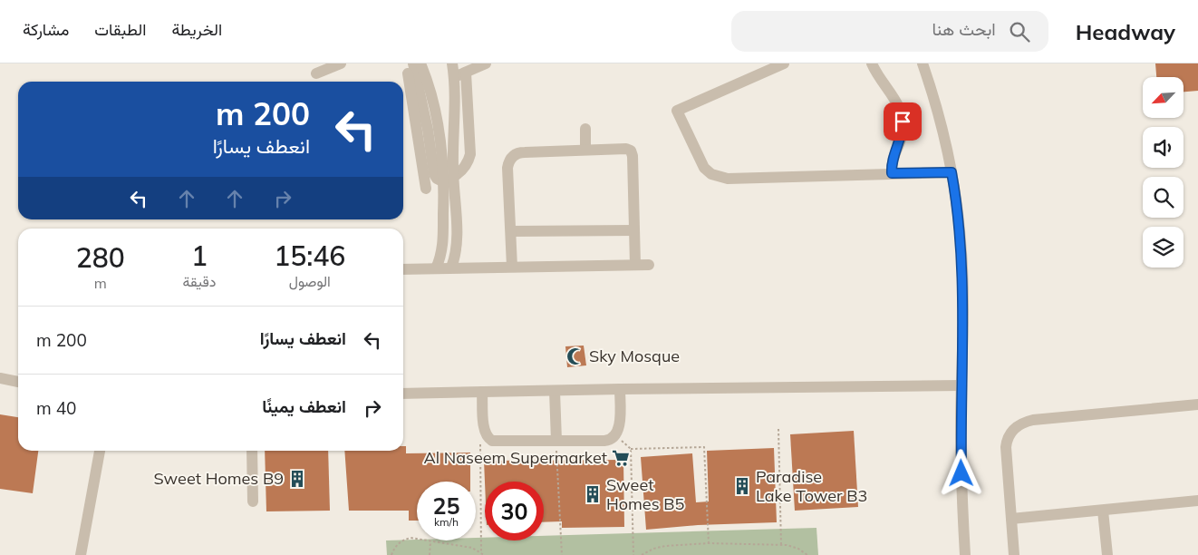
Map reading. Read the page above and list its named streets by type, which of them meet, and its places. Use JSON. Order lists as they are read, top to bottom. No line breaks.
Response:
{"places":{"mosque":["Sky Mosque"],"supermarket":["Al Naseem Supermarket"],"building":["Sweet Homes B9","Paradise Lake Tower B3","Sweet Homes B5"]},"north":"bottom left","page":{"header":"Headway","search":"ابحث هنا","nav":["الخريطة","الطبقات","مشاركة"],"turn":["200 m","انعطف يسارًا"],"eta":["15:46","الوصول","1","دقيقة","280","m"],"list":[{"name":"انعطف يسارًا","value":"200 m"},{"name":"انعطف يمينًا","value":"40 m"}],"speed":"25 km/h","limit":"30"}}
